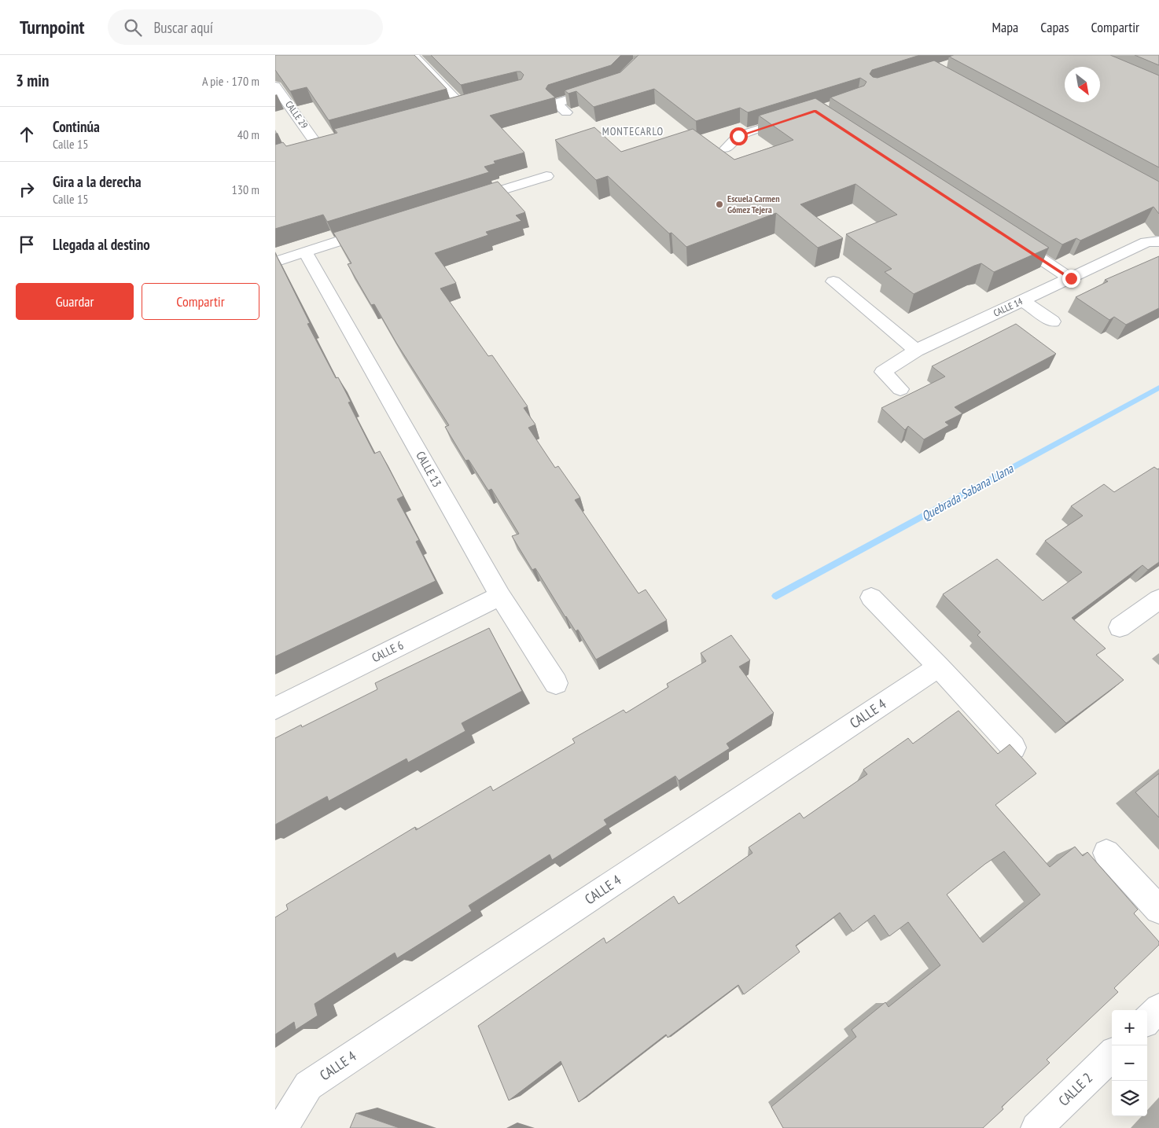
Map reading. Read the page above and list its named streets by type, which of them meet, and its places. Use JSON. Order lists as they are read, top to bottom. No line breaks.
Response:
{"streets":{"street":["CALLE 29","CALLE 14","CALLE 13","CALLE 6","CALLE 4","CALLE 2"]},"crossings":[["CALLE 13","CALLE 6"]],"districts":["MONTECARLO"],"water":["Quebrada Sabana Llana"],"places":["Escuela Carmen Gómez Tejera"],"north":"bottom right","page":{"header":"Turnpoint","search":"Buscar aquí","nav":["Mapa","Capas","Compartir"],"heading":["3 min","A pie · 170 m"],"list":[["Continúa","Calle 15","40 m"],["Gira a la derecha","Calle 15","130 m"],"Llegada al destino"],"buttons":["Guardar","Compartir"],"map_buttons":["+","−"]}}
